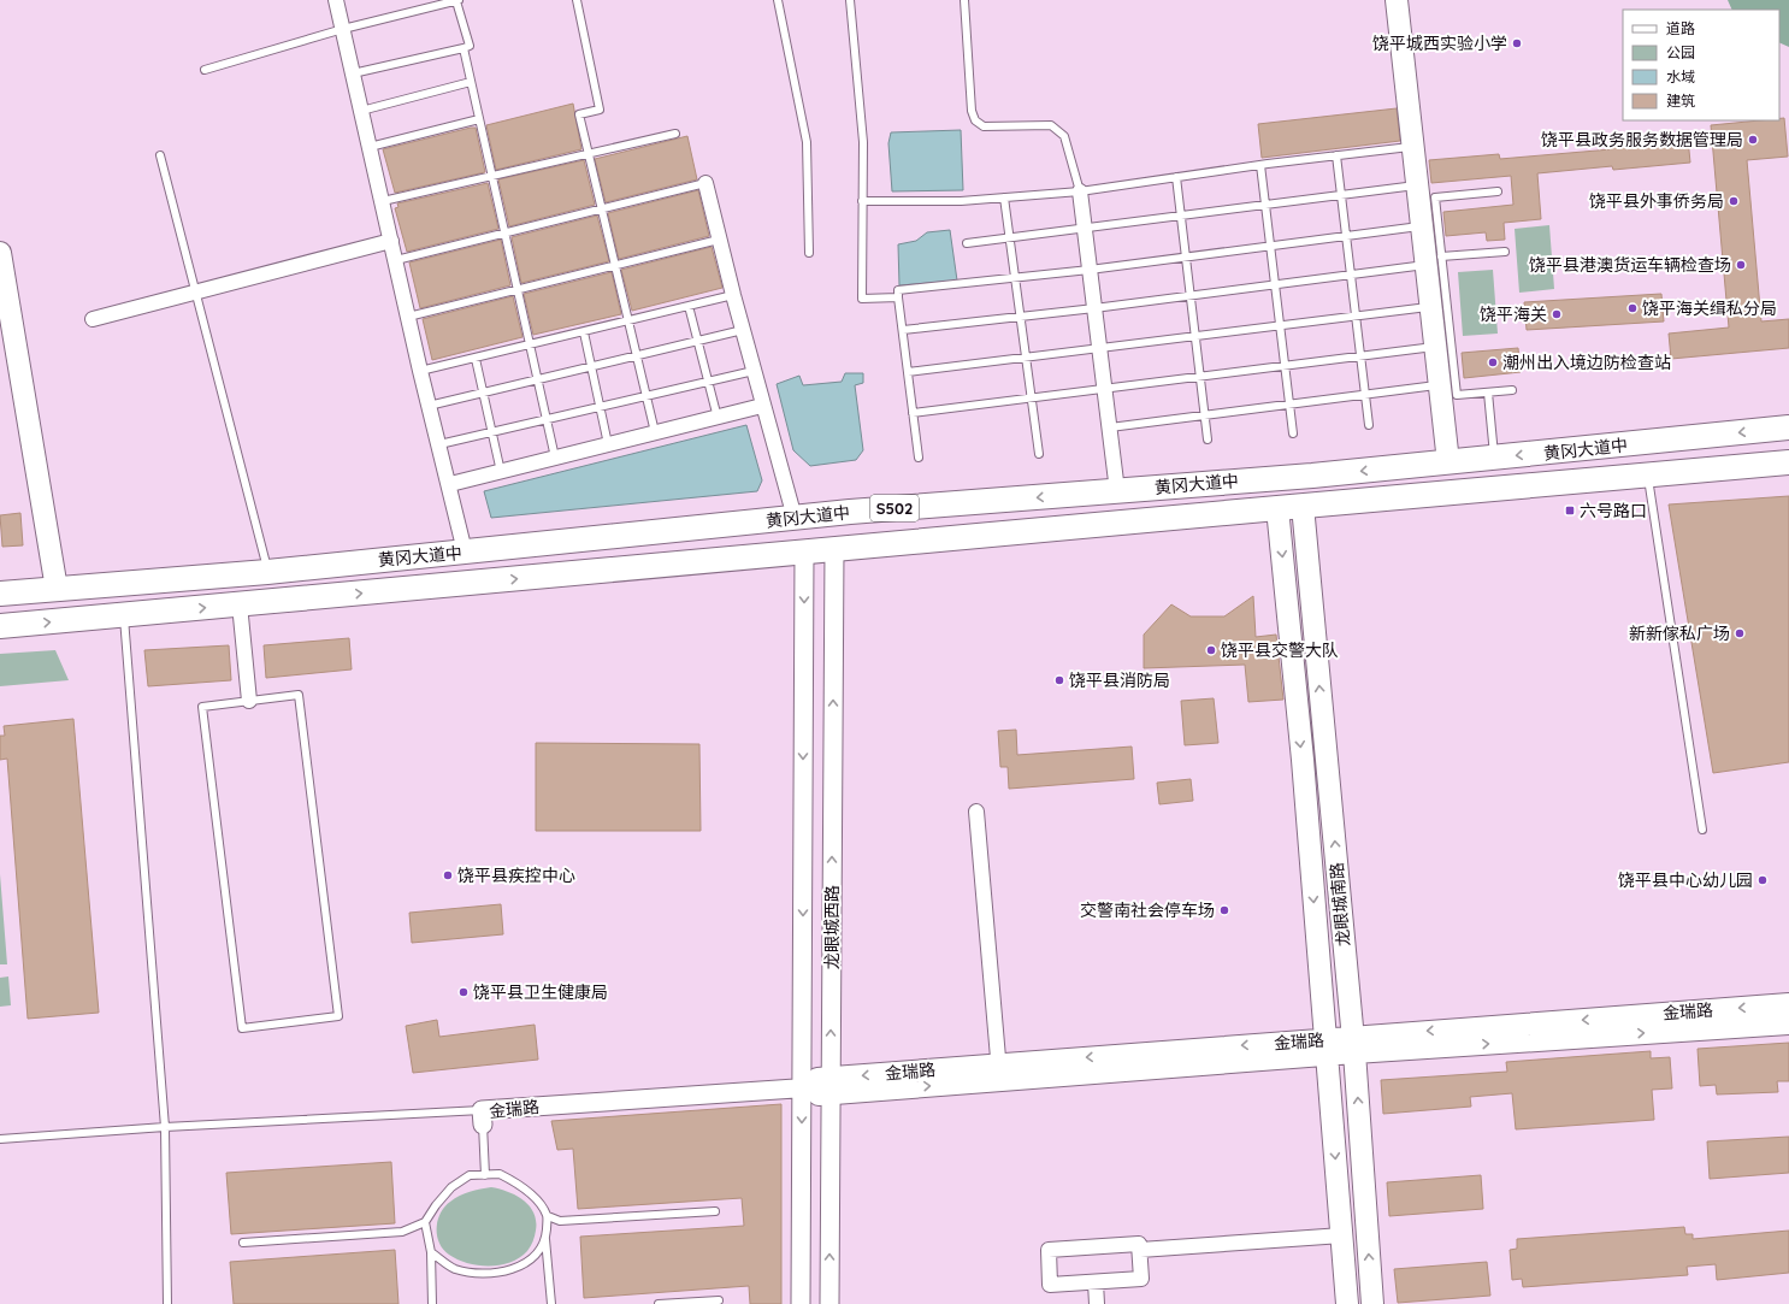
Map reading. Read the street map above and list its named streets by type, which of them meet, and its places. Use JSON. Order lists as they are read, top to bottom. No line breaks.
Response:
{"streets":{"main road":["黄冈大道中","S502","龙眼城南路","金瑞路"],"street":["龙眼城西路"]},"crossings":[["黄冈大道中","龙眼城南路"],["黄冈大道中","龙眼城西路"],["龙眼城南路","金瑞路"]],"places":{"other":["饶平城西实验小学","饶平县政务服务数据管理局","饶平县外事侨务局","饶平县港澳货运车辆检查场","饶平海关缉私分局","饶平海关","潮州出入境边防检查站","新新傢私广场","饶平县交警大队","饶平县消防局","饶平县疾控中心","饶平县中心幼儿园","交警南社会停车场","饶平县卫生健康局"],"transit":["六号路口"]},"legend":["道路","公园","水域","建筑"]}
